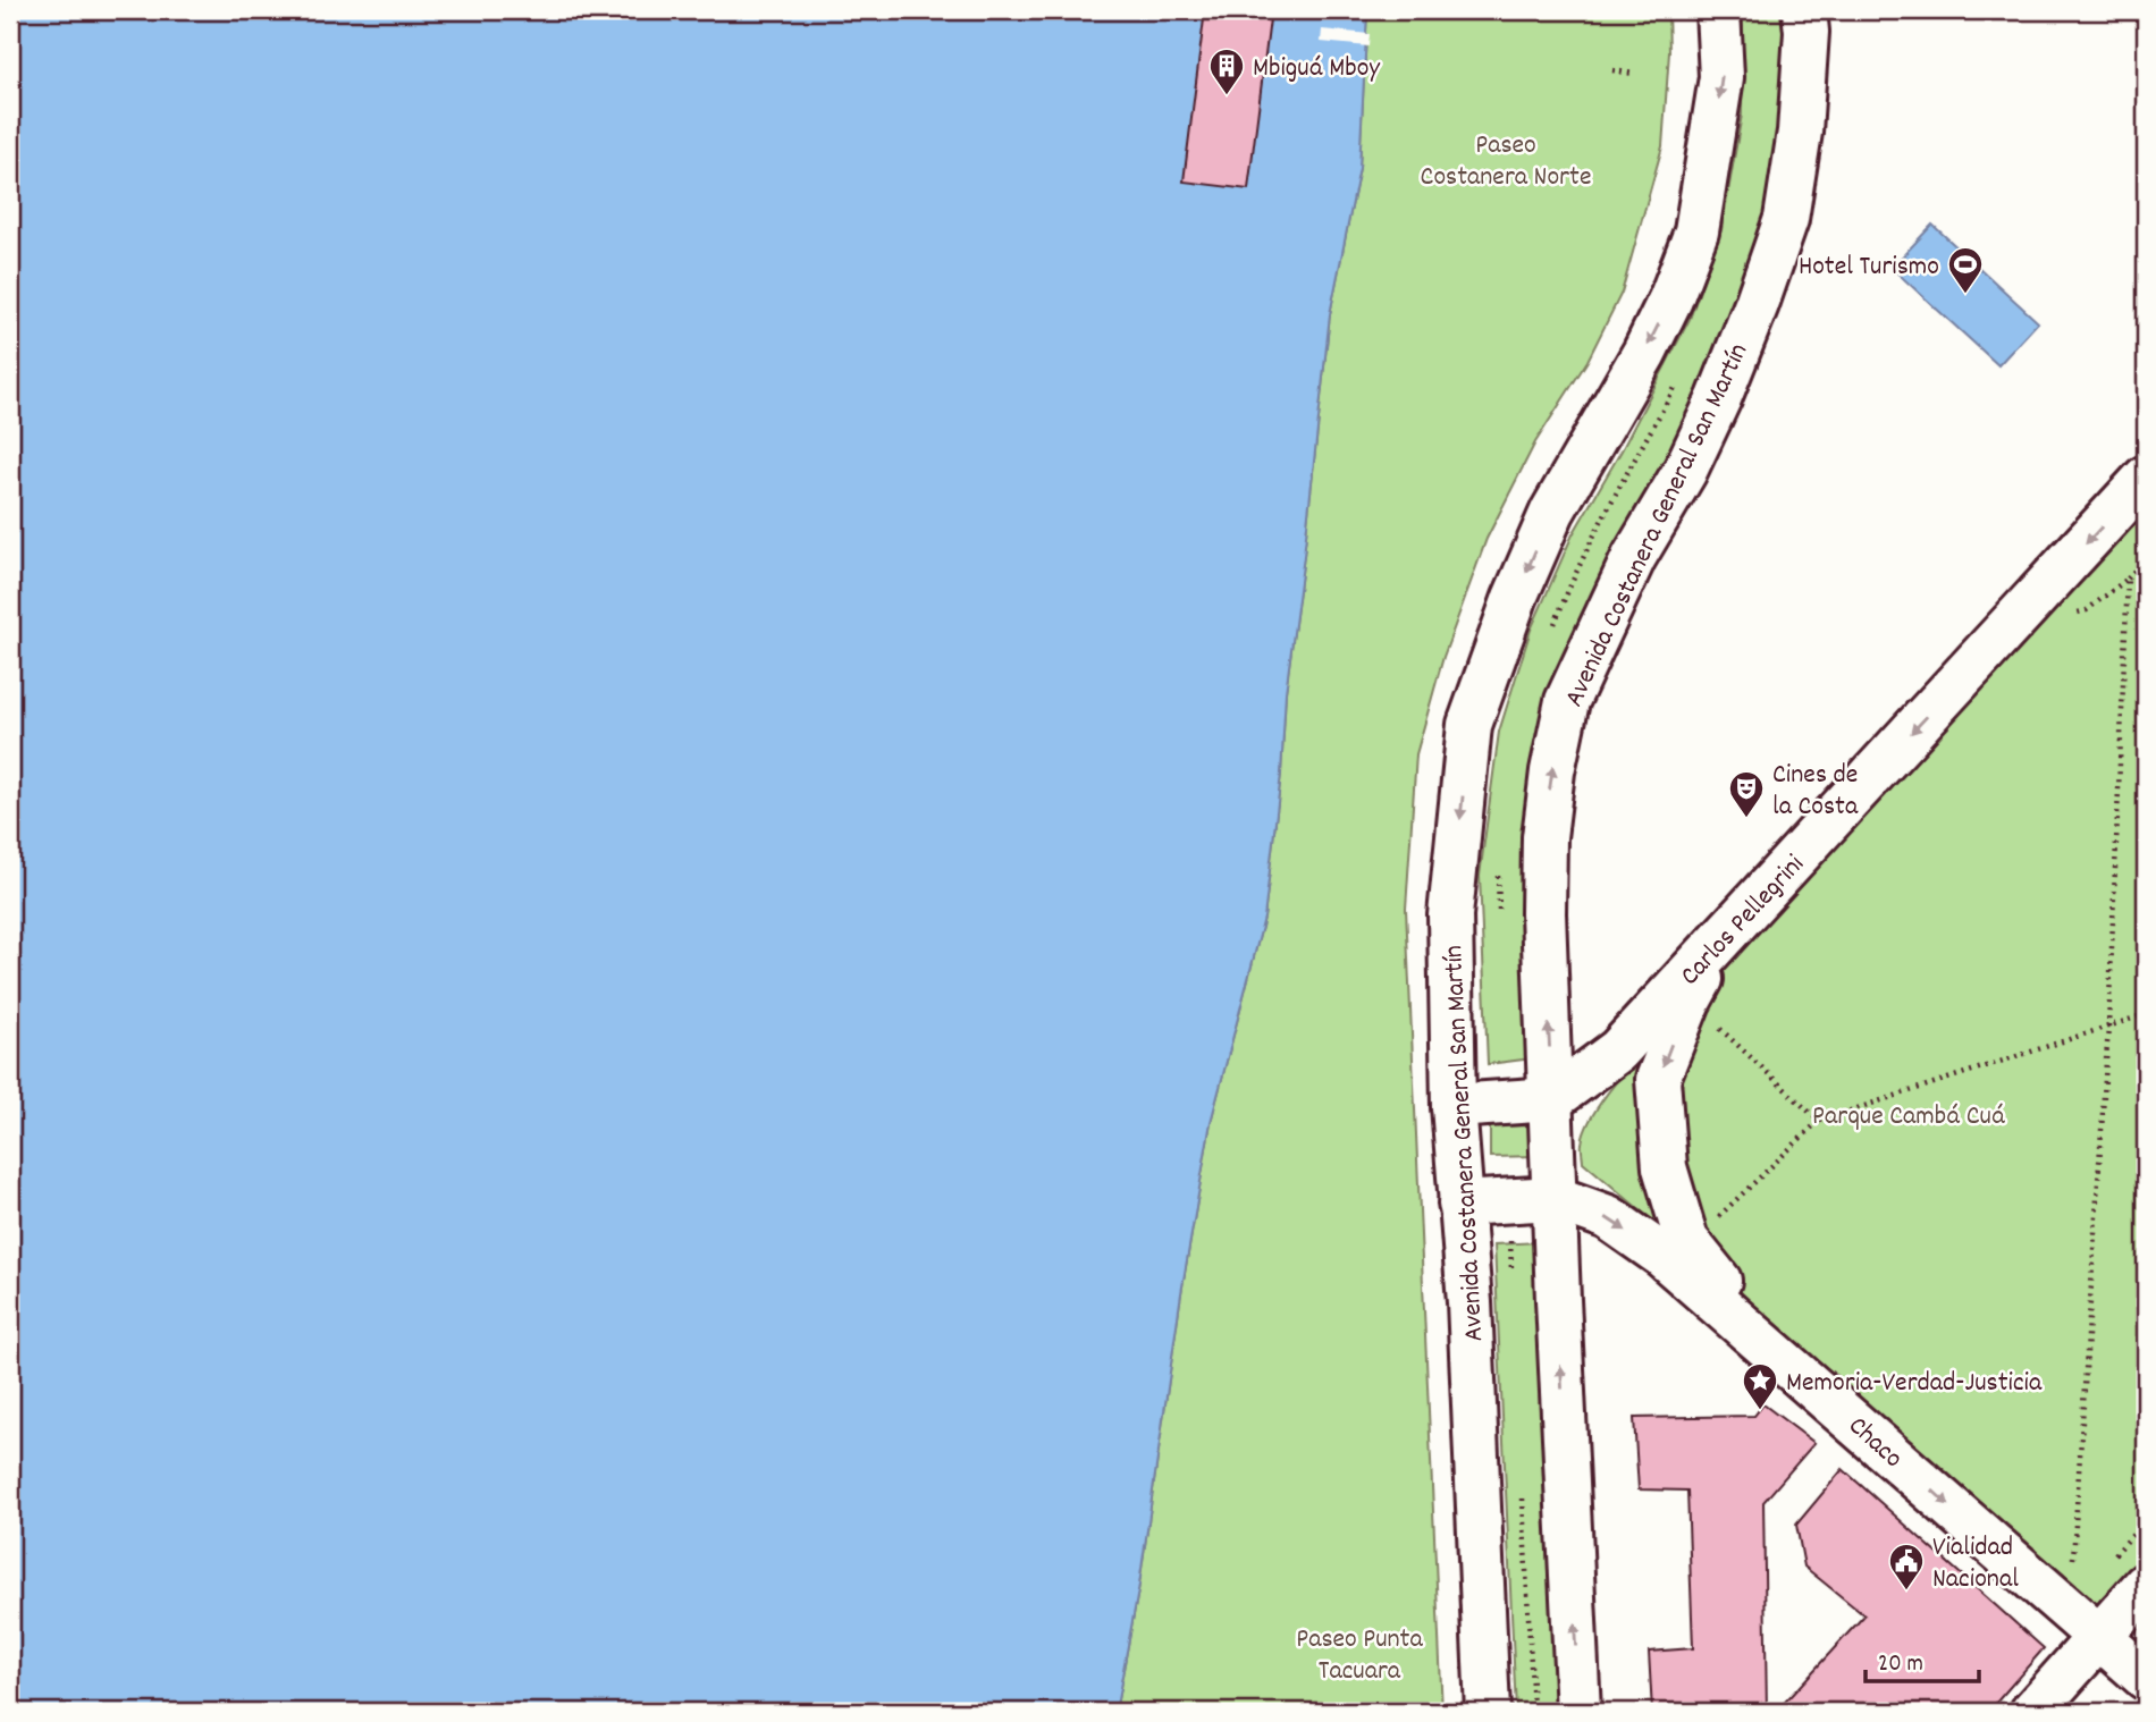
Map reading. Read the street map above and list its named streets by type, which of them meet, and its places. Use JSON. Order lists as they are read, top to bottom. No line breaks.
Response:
{"streets":{"main road":["Avenida Costanera General San Martín","Carlos Pellegrini","Chaco"]},"crossings":[["Avenida Costanera General San Martín","Carlos Pellegrini"],["Avenida Costanera General San Martín","Chaco"]],"one_way":["Carlos Pellegrini","Chaco"],"parks":["Paseo Costanera Norte","Parque Cambá Cuá","Paseo Punta Tacuara"],"places":{"building":["Mbiguá Mboy"],"sports":["Hotel Turismo"],"theatre":["Cines de la Costa"],"place":["Memoria-Verdad-Justicia"],"public building":["Vialidad Nacional"]},"scale_bar":"20 m"}
